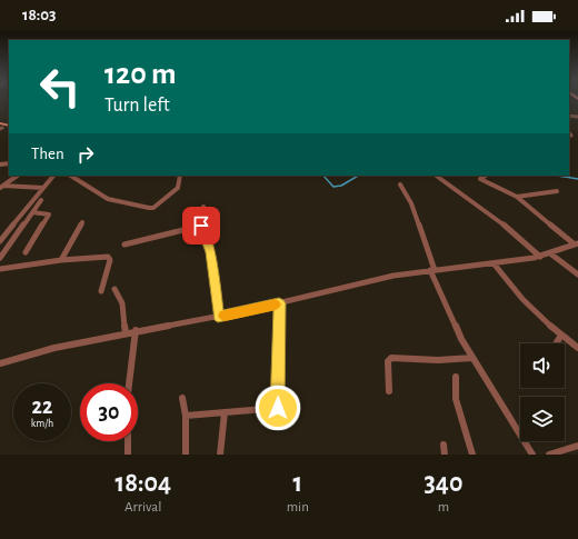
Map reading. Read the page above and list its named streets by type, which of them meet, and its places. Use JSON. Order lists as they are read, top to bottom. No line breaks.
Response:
{"page":{"status":"18:03","turn":["120 m","Turn left"],"then":"Then","speed":"22 km/h","limit":"30","eta":["18:04","Arrival","1","min","340","m"]}}
